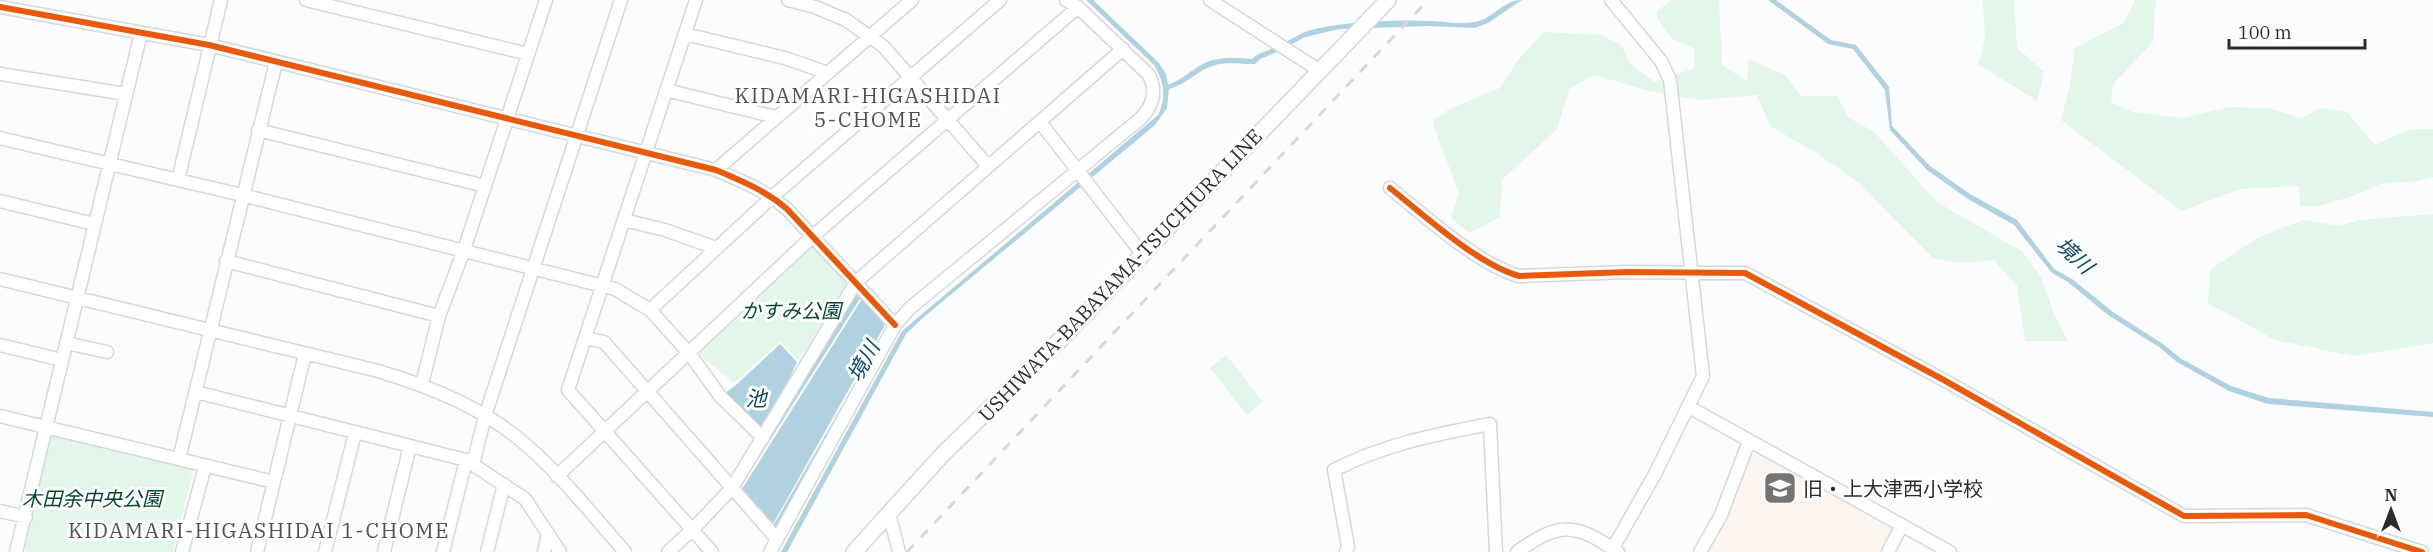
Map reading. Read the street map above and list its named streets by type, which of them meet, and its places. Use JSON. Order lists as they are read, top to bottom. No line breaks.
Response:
{"streets":{"main road":["USHIWATA-BABAYAMA-TSUCHIURA LINE"]},"districts":["KIDAMARI-HIGASHIDAI 5-CHOME","KIDAMARI-HIGASHIDAI 1-CHOME"],"water":["境川","池"],"parks":["かすみ公園","木田余中央公園"],"places":{"school or university":["旧・上大津西小学校"]},"scale_bar":"100 m","north":"top"}
